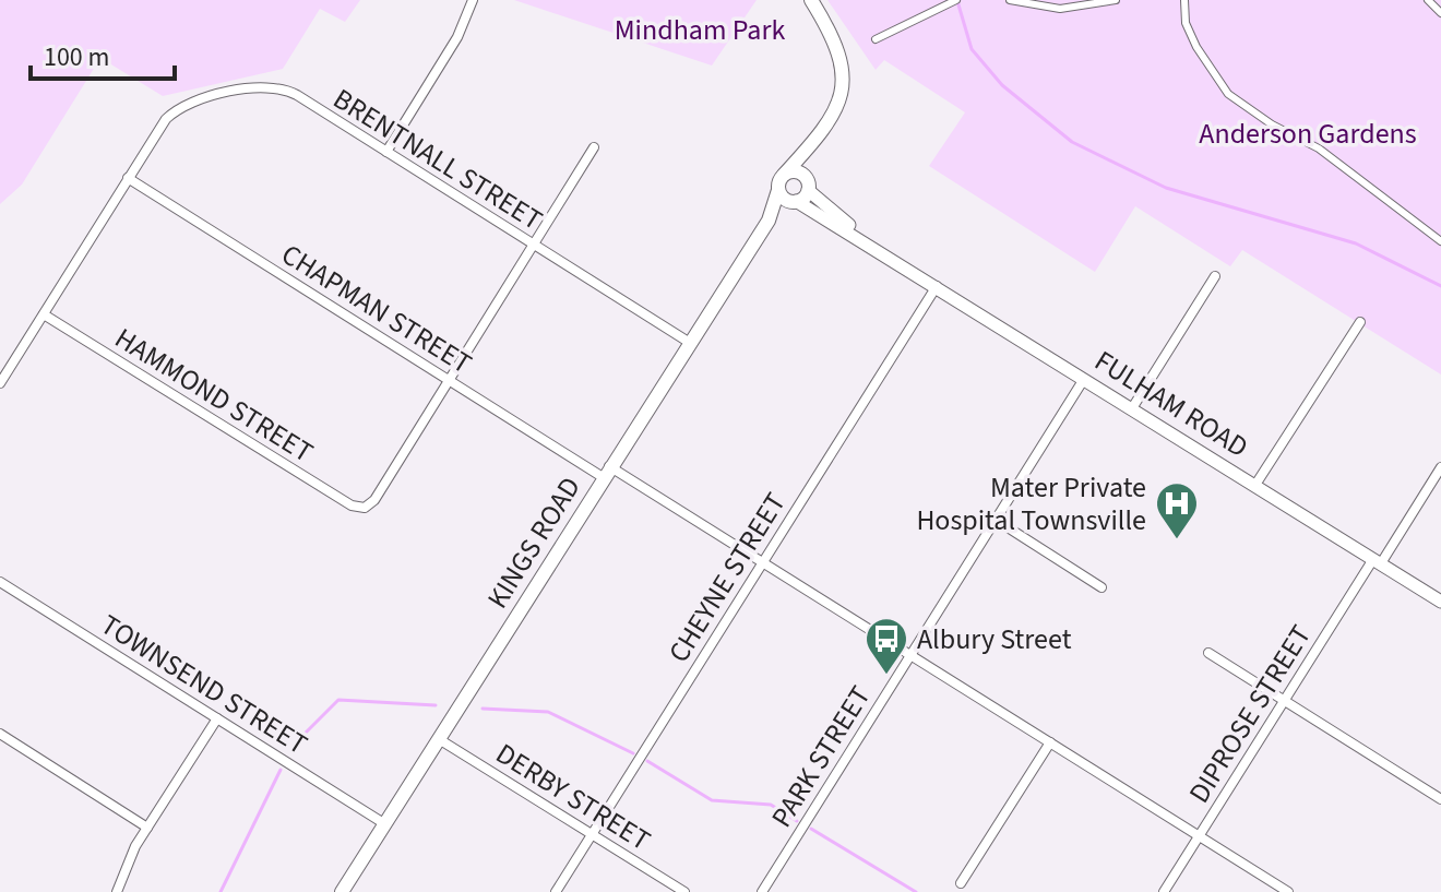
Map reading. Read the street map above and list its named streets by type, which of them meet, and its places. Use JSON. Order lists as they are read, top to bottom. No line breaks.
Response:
{"streets":{"main road":["KINGS ROAD"],"street":["BRENTNALL STREET","CHAPMAN STREET","HAMMOND STREET","FULHAM ROAD","CHEYNE STREET","TOWNSEND STREET","DIPROSE STREET","PARK STREET","DERBY STREET"]},"crossings":[["BRENTNALL STREET","CHAPMAN STREET"],["BRENTNALL STREET","HAMMOND STREET"],["BRENTNALL STREET","KINGS ROAD"],["CHAPMAN STREET","HAMMOND STREET"],["CHAPMAN STREET","KINGS ROAD"],["FULHAM ROAD","KINGS ROAD"],["FULHAM ROAD","CHEYNE STREET"],["FULHAM ROAD","DIPROSE STREET"],["FULHAM ROAD","PARK STREET"],["KINGS ROAD","TOWNSEND STREET"],["KINGS ROAD","DERBY STREET"],["CHEYNE STREET","DERBY STREET"]],"parks":["Mindham Park","Anderson Gardens"],"places":{"hospital":["Mater Private Hospital Townsville"],"bus stop":["Albury Street"]},"scale_bar":"100 m"}
